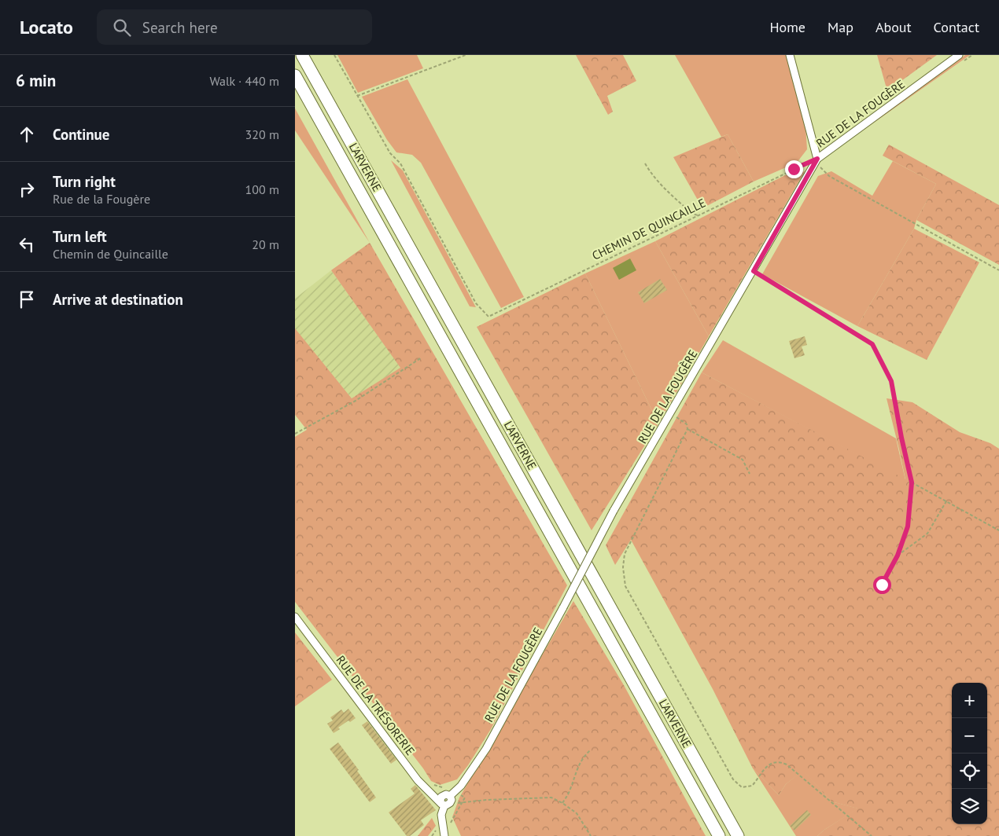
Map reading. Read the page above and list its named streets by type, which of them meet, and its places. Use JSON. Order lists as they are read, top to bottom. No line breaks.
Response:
{"streets":{"highway":["L'ARVERNE"],"street":["RUE DE LA FOUGÈRE","RUE DE LA TRÉSORERIE"],"path":["CHEMIN DE QUINCAILLE"]},"crossings":[["RUE DE LA FOUGÈRE","CHEMIN DE QUINCAILLE"],["RUE DE LA FOUGÈRE","RUE DE LA TRÉSORERIE"]],"page":{"header":"Locato","search":"Search here","nav":["Home","Map","About","Contact"],"heading":["6 min","Walk · 440 m"],"list":[["Continue","320 m"],["Turn right","Rue de la Fougère","100 m"],["Turn left","Chemin de Quincaille","20 m"],"Arrive at destination"],"map_buttons":["+","−"]}}
